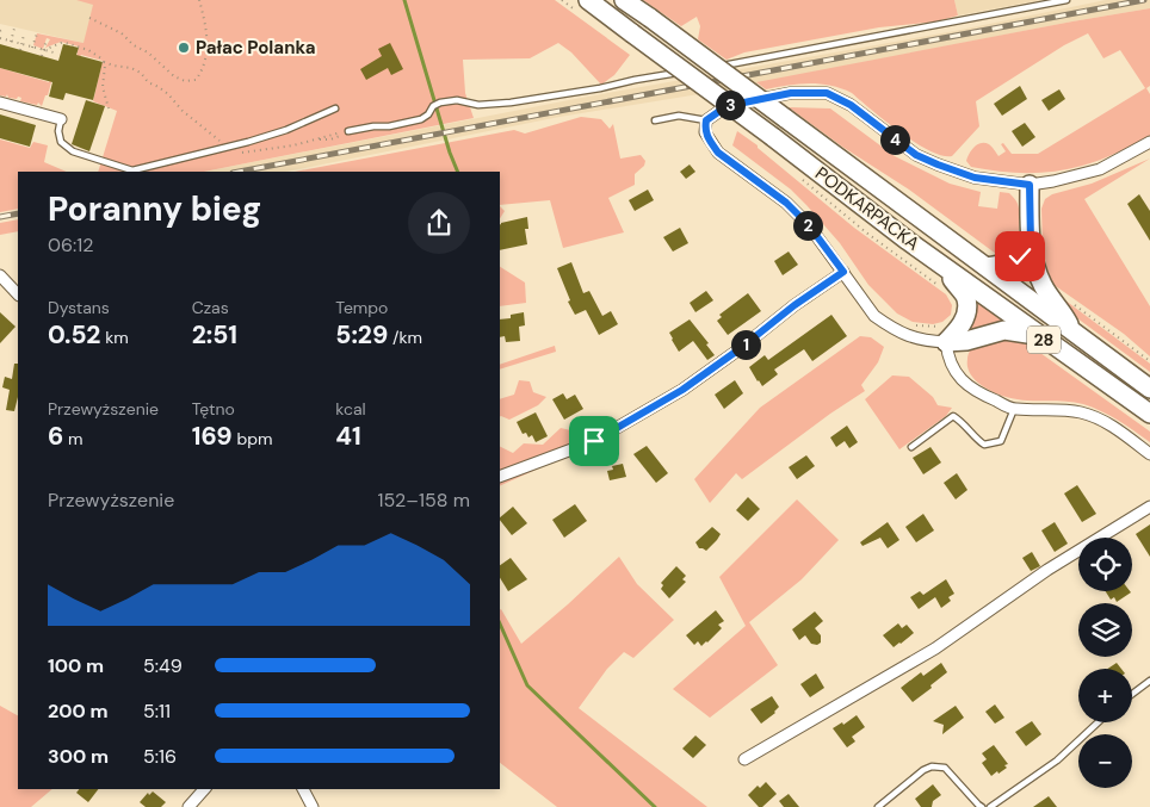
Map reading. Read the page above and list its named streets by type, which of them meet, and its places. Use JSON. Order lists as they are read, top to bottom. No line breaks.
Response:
{"streets":{"main road":["PODKARPACKA","28"]},"places":["Pałac Polanka"],"page":{"pins":["3","4","2","1"],"heading":["Poranny bieg","06:12"],"stats":[["Dystans","0.52 km"],["Czas","2:51"],["Tempo","5:29 /km"],["Przewyższenie","6 m"],["Tętno","169 bpm"],["kcal","41"]],"chart":["Przewyższenie","152–158 m"],"map_buttons":["+","−"],"list":[{"name":"100 m","note":"5:49"},{"name":"200 m","note":"5:11"},{"name":"300 m","note":"5:16"}]}}
